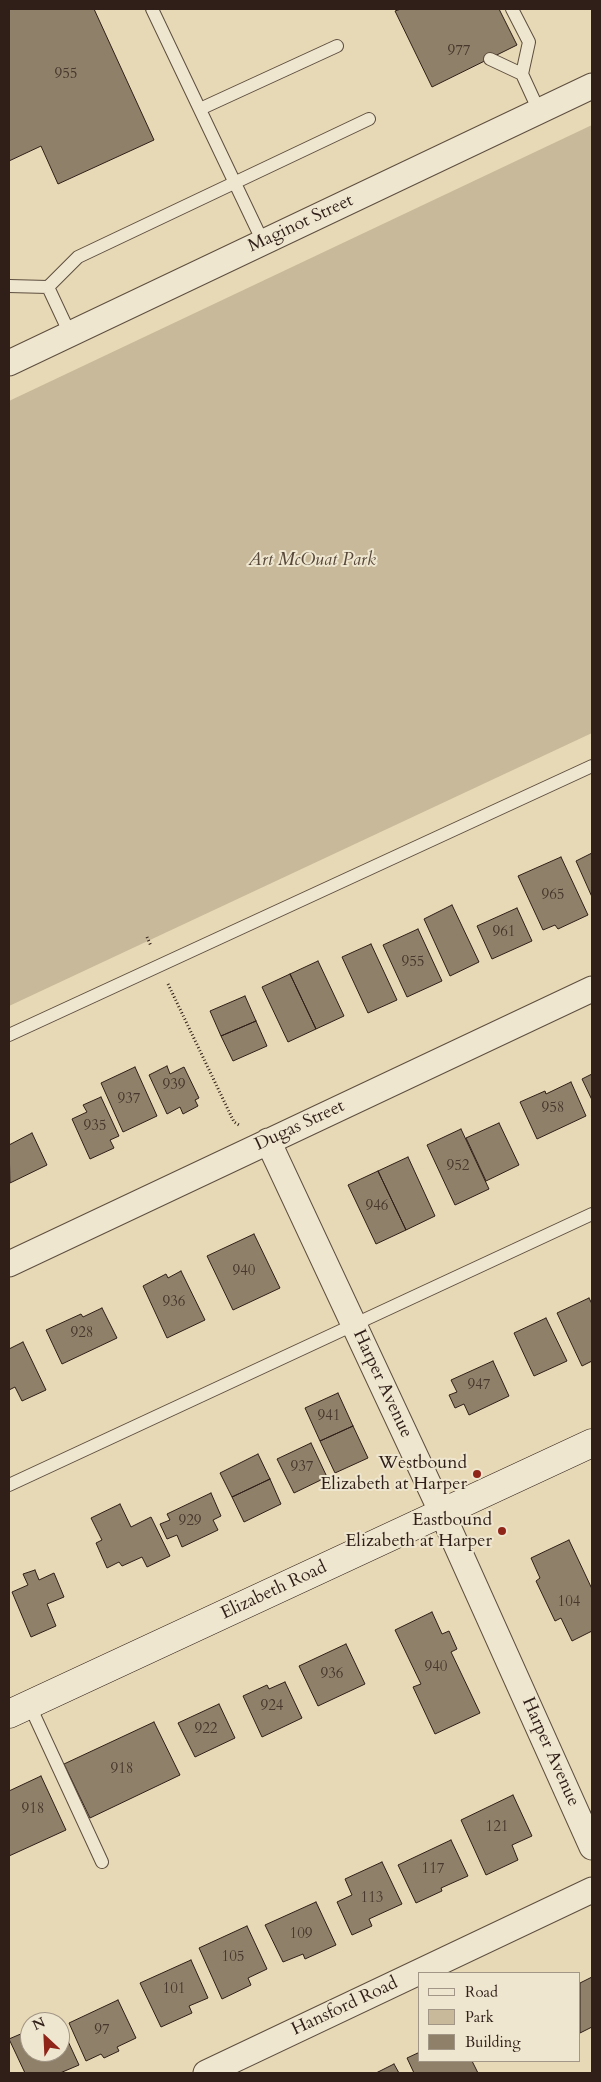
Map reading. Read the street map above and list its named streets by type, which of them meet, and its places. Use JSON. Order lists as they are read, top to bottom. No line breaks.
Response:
{"streets":{"street":["Maginot Street","Dugas Street","Harper Avenue","Elizabeth Road","Hansford Road"]},"crossings":[["Dugas Street","Harper Avenue"],["Harper Avenue","Elizabeth Road"]],"parks":["Art McOuat Park"],"places":["Westbound Elizabeth at Harper","Eastbound Elizabeth at Harper"],"house_numbers":["977","955","965","961","955","939","937","958","935","952","946","940","936","928","947","941","937","929","104","940","936","924","922","918","918","121","117","113","109","105","101","97"],"legend":["Road","Park","Building"],"north":"top left"}
